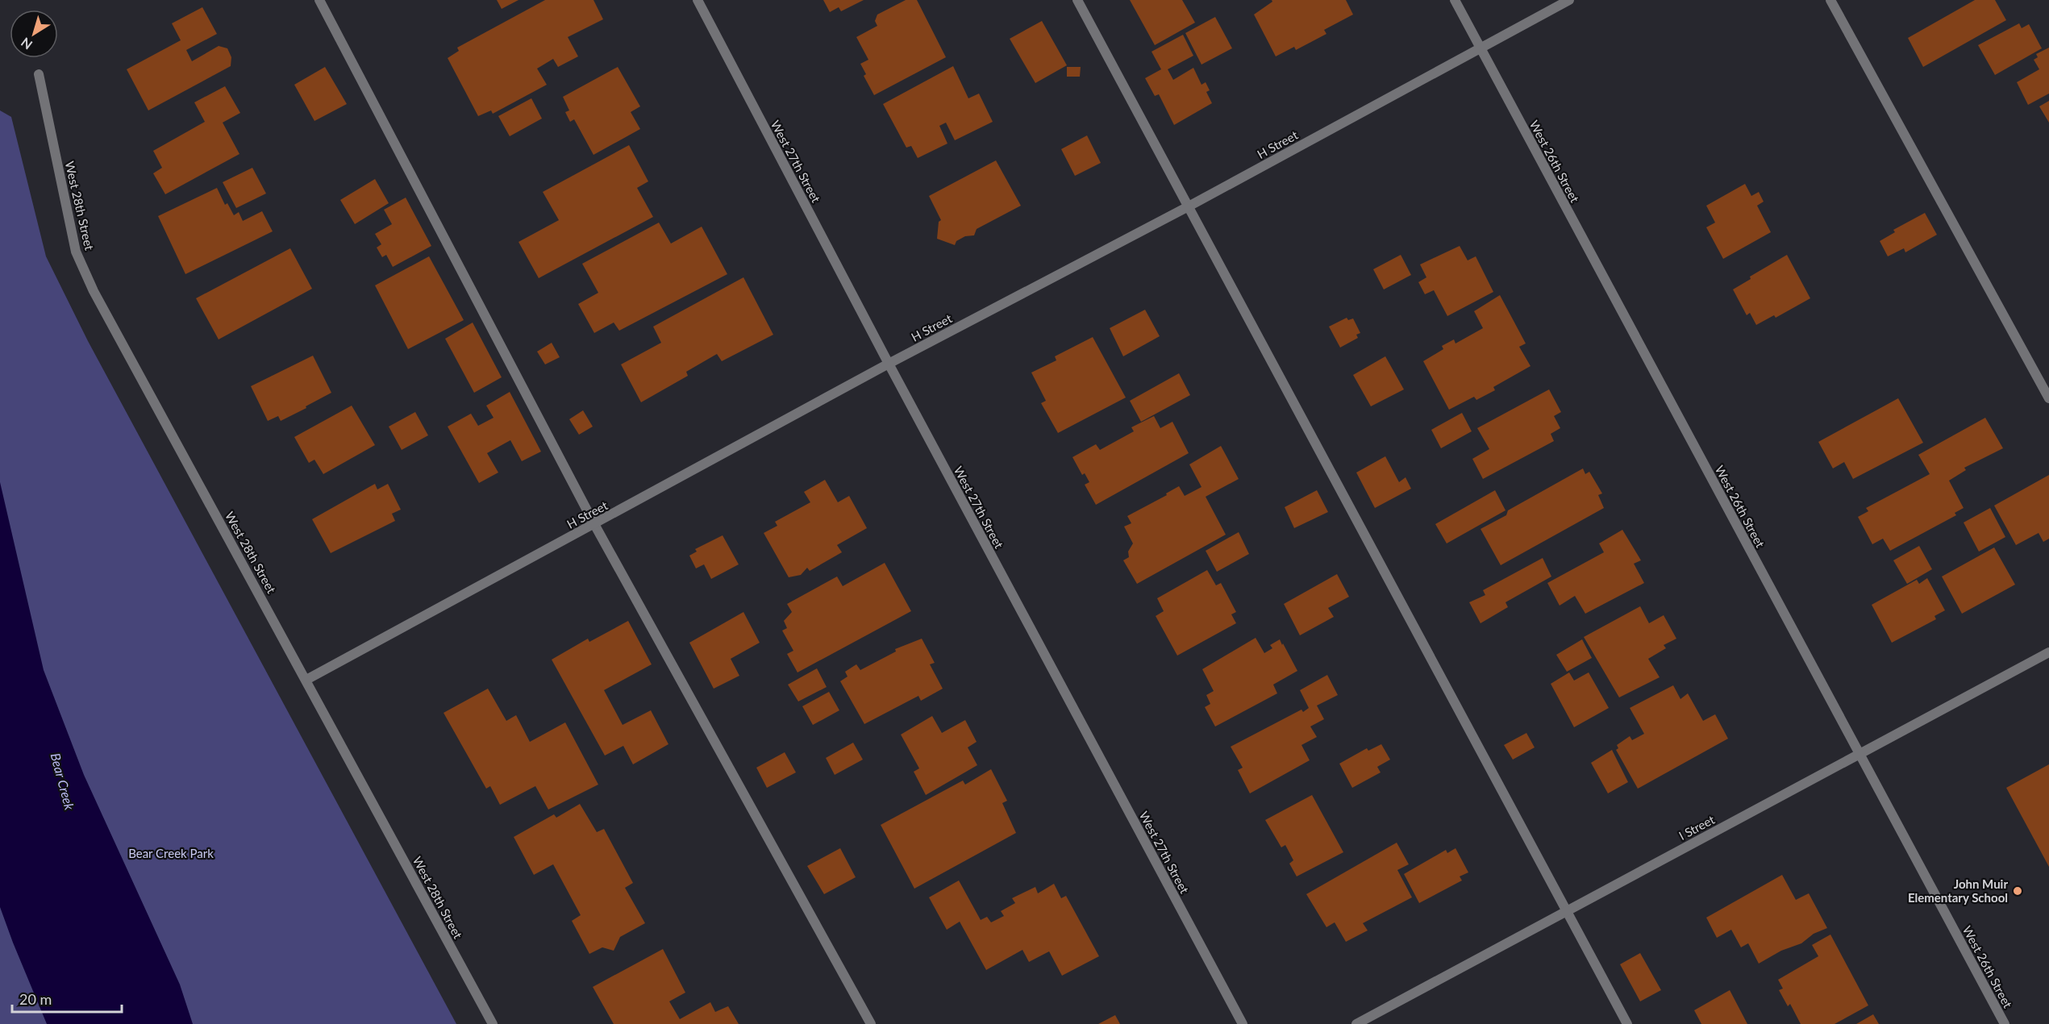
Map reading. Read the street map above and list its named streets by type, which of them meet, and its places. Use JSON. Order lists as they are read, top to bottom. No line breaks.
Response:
{"streets":{"street":["H Street","West 27th Street","West 26th Street","West 28th Street","I Street"]},"crossings":[["H Street","West 27th Street"],["H Street","West 26th Street"],["H Street","West 28th Street"],["West 26th Street","I Street"]],"water":["Bear Creek"],"parks":["Bear Creek Park"],"places":["John Muir Elementary School"],"scale_bar":"20 m","north":"bottom left"}
